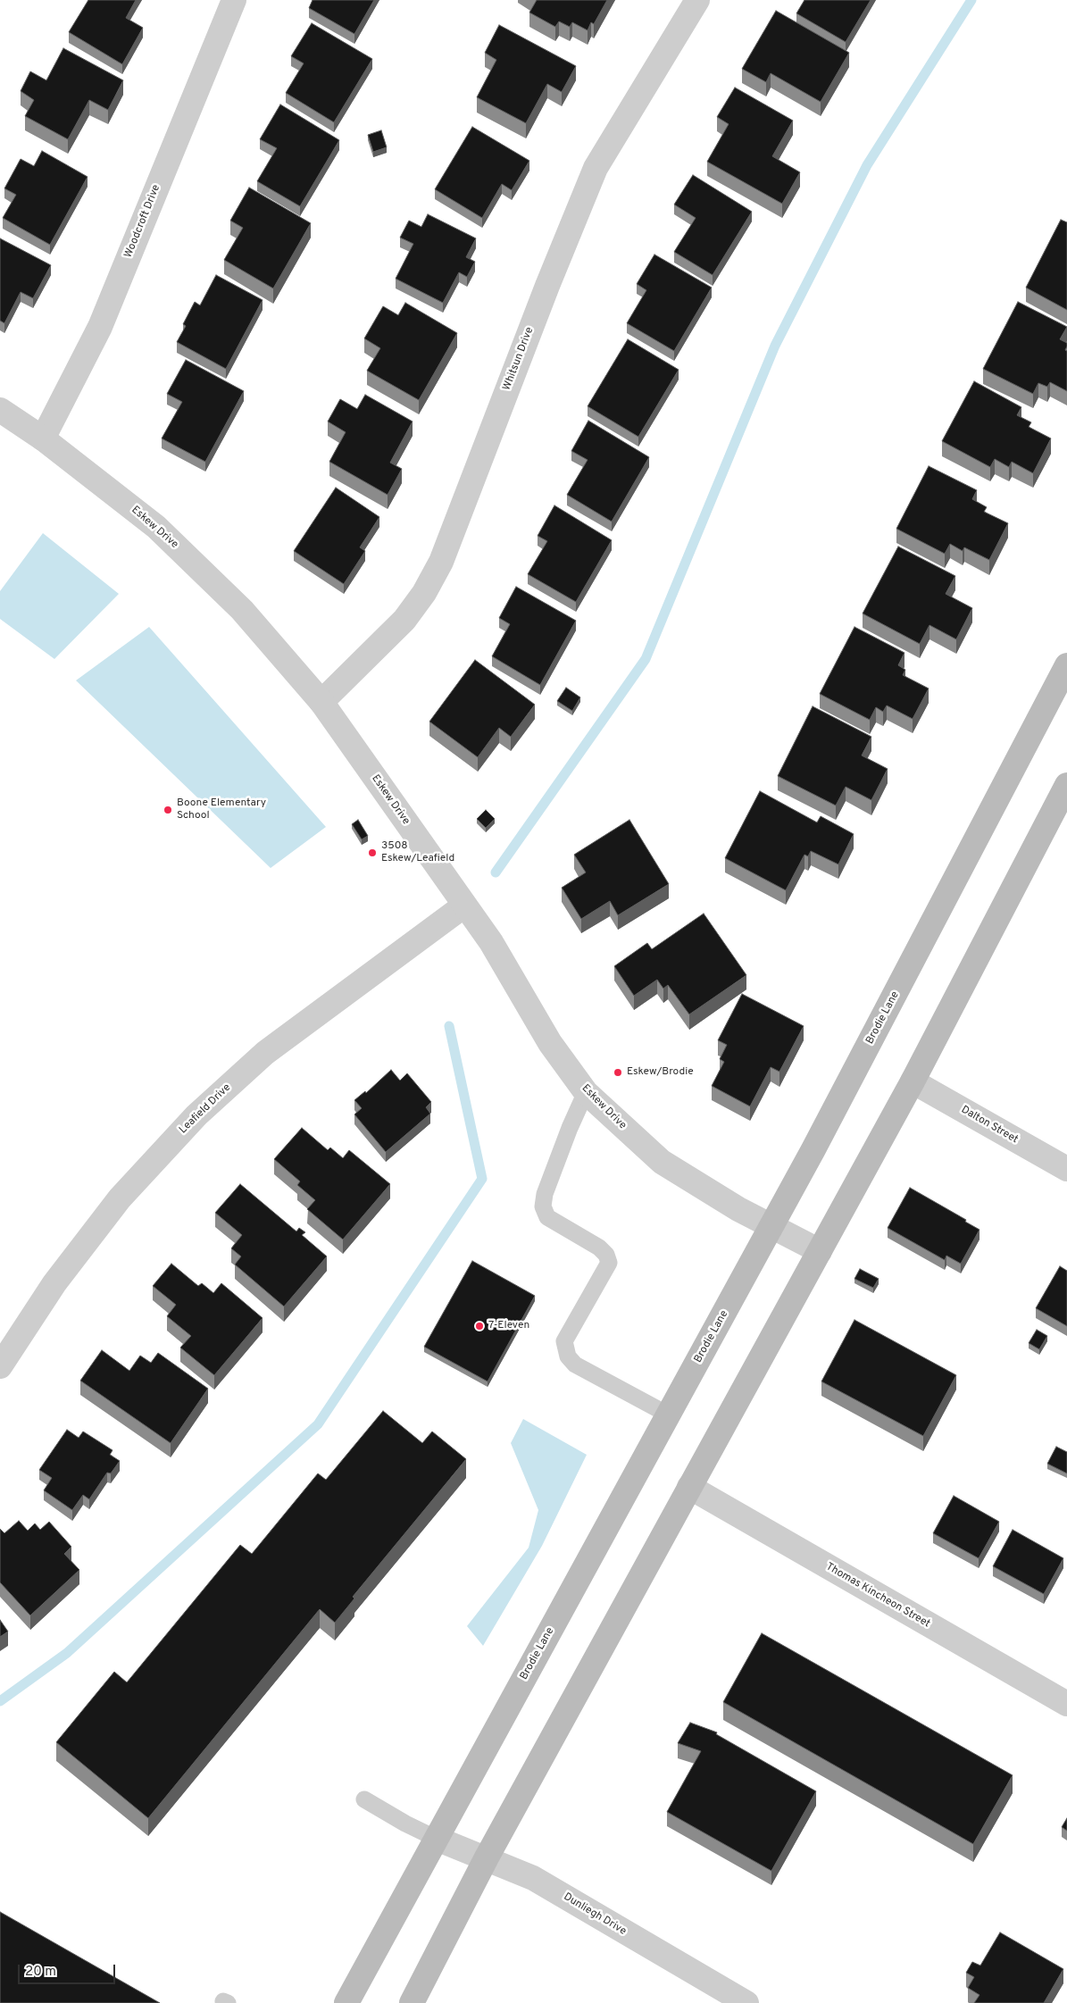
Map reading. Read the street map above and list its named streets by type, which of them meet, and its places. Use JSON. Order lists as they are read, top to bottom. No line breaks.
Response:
{"streets":{"main road":["Brodie Lane"],"street":["Woodcroft Drive","Whitsun Drive","Eskew Drive","Leafield Drive","Dalton Street","Thomas Kincheon Street","Dunliegh Drive"]},"crossings":[["Woodcroft Drive","Eskew Drive"],["Whitsun Drive","Eskew Drive"],["Eskew Drive","Brodie Lane"],["Eskew Drive","Leafield Drive"],["Brodie Lane","Dunliegh Drive"]],"places":["Boone Elementary School","3508 Eskew/Leafield","Eskew/Brodie","7-Eleven"],"scale_bar":"20 m"}
